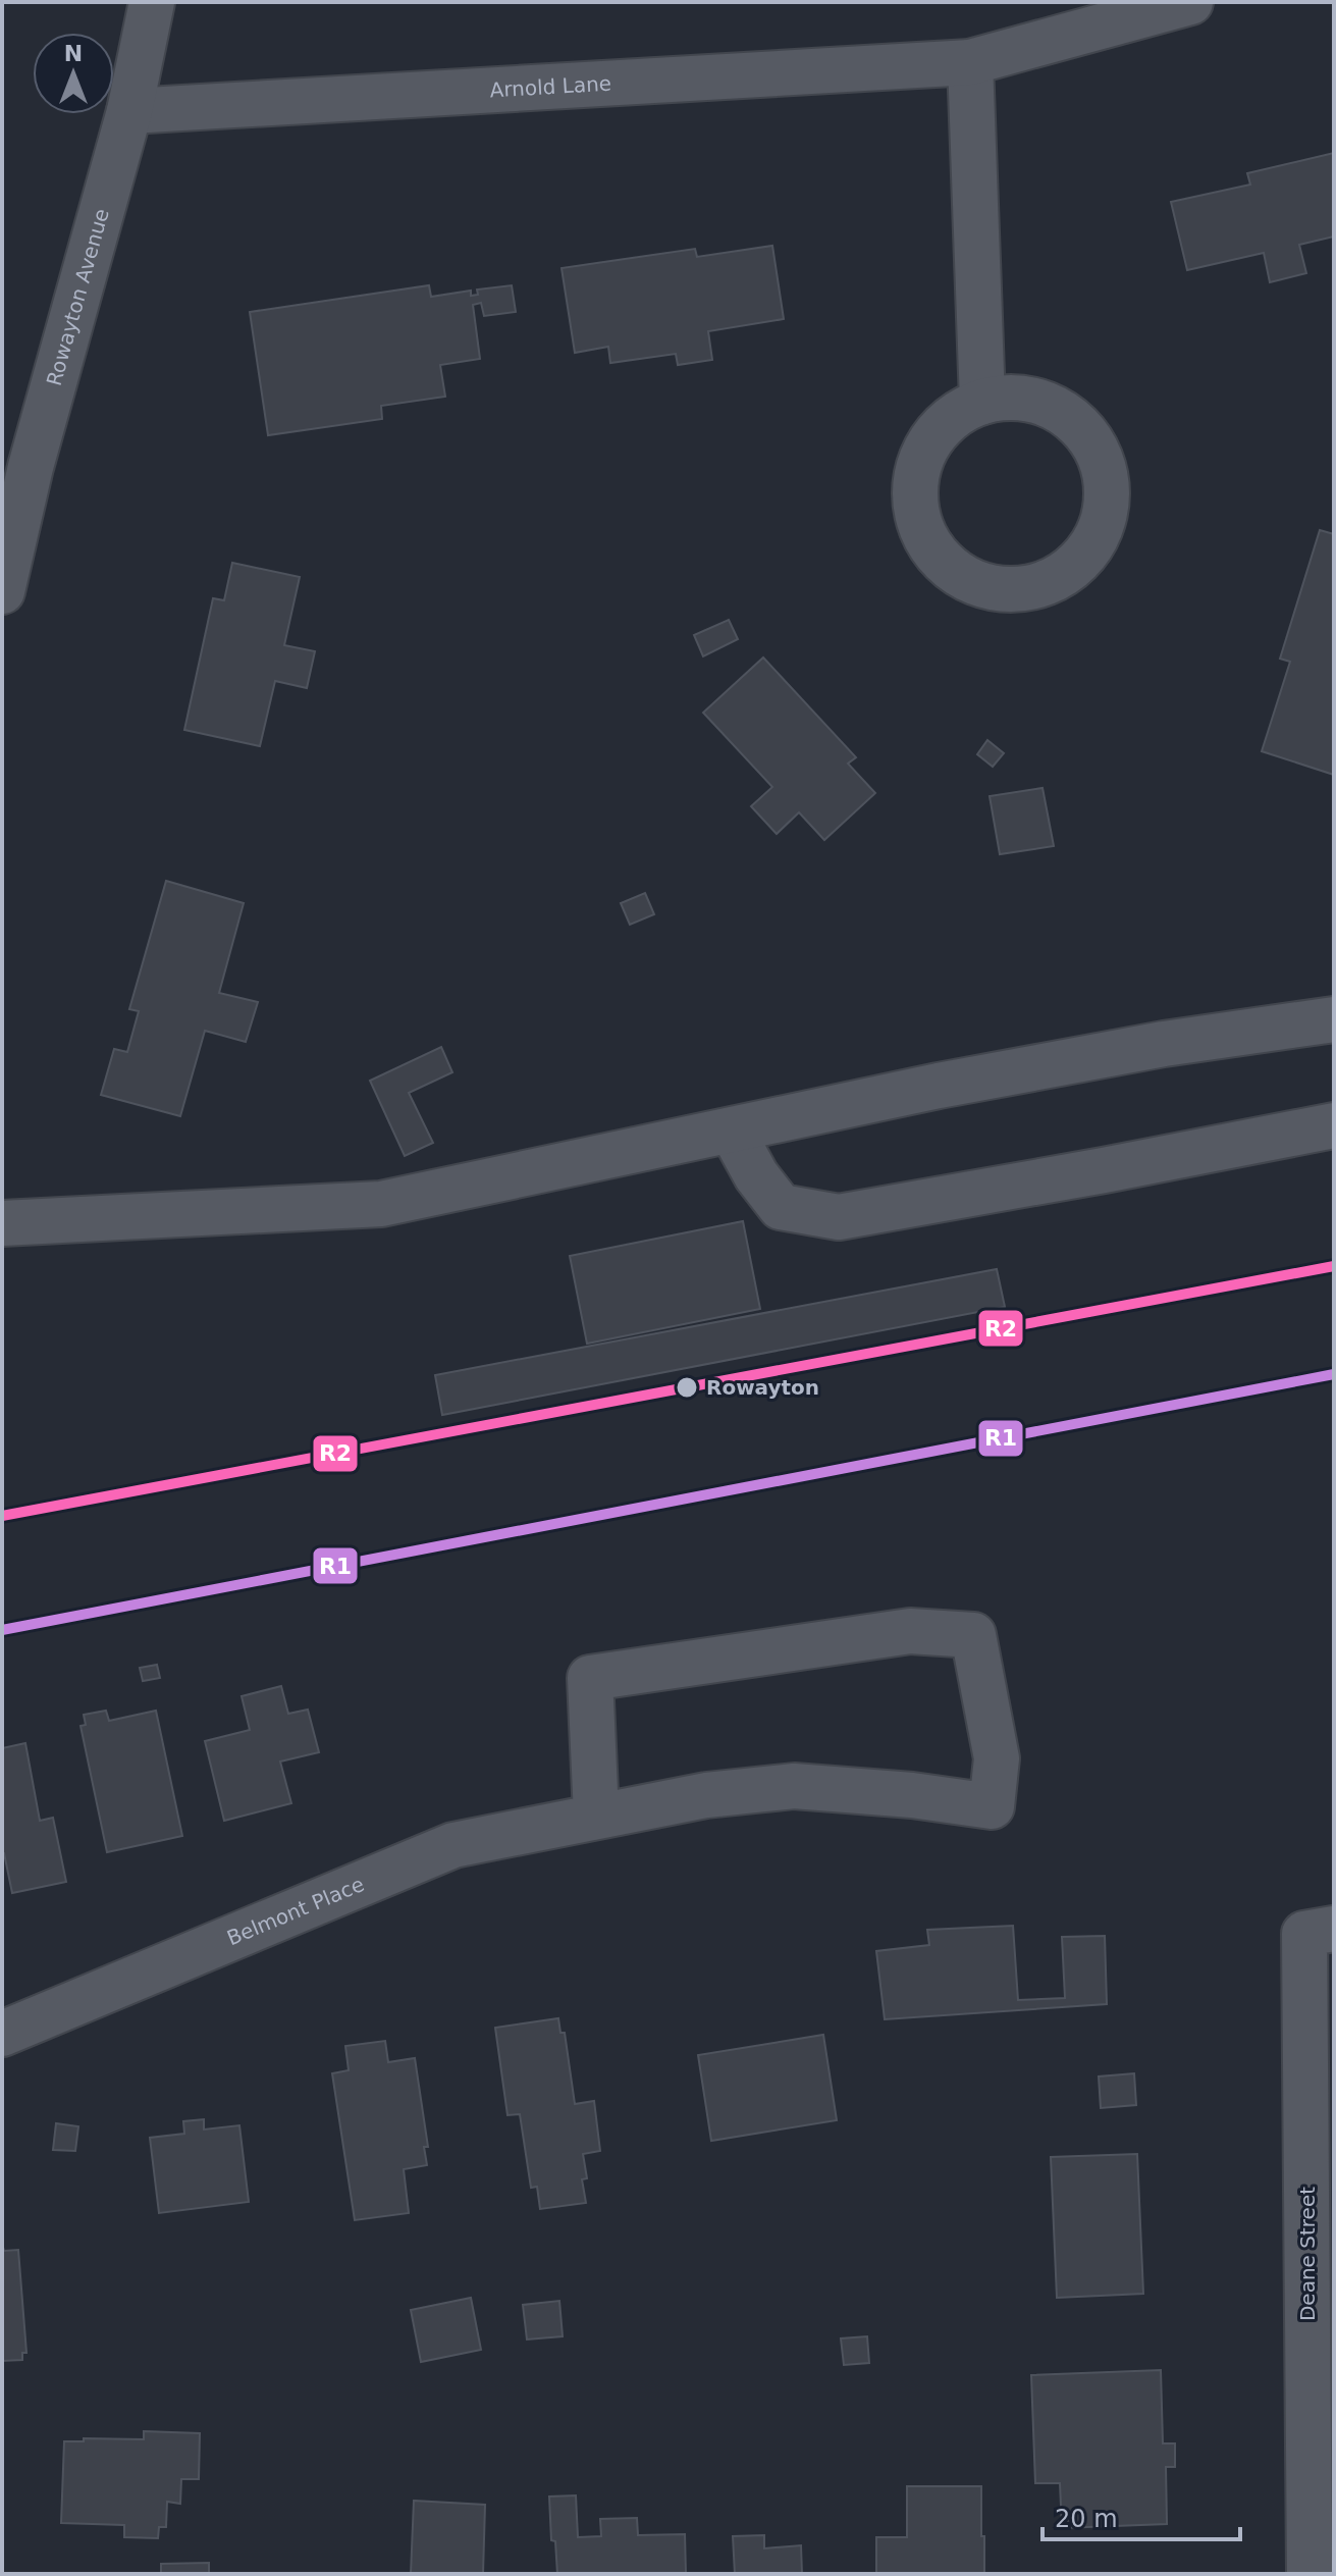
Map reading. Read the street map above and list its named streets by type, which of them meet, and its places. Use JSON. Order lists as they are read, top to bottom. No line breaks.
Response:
{"streets":{"street":["Arnold Lane","Rowayton Avenue","Belmont Place","Deane Street"]},"crossings":[["Arnold Lane","Rowayton Avenue"]],"places":["Rowayton"],"lines":["transit line R2","transit line R1"],"scale_bar":"20 m","north":"top"}
